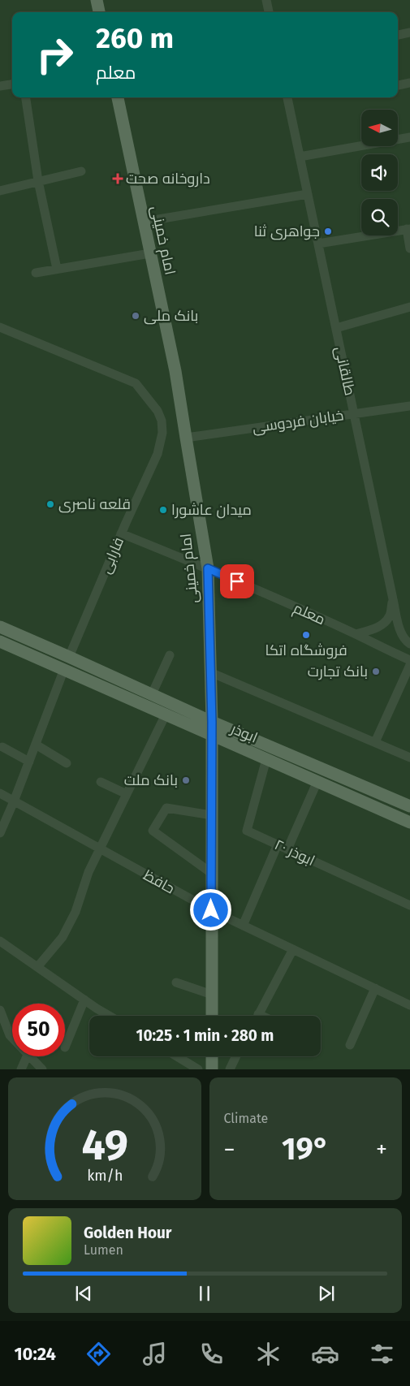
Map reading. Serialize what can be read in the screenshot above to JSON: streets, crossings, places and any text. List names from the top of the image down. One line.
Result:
{"streets":{"main road":["امام خمینی","ابوذر"],"street":["طالقانی","خیابان فردوسی","فارابی","معلم","ابوذر ۲۰","حافظ"]},"crossings":[["امام خمینی","خیابان فردوسی"],["امام خمینی","معلم"],["امام خمینی","ابوذر"],["امام خمینی","حافظ"],["طالقانی","خیابان فردوسی"],["فارابی","معلم"],["فارابی","ابوذر"],["ابوذر","ابوذر ۲۰"]],"places":{"health":["داروخانه صحت"],"other":["جواهری ثنا","بانک ملی","قلعه ناصری","میدان عاشورا","فروشگاه اتکا","بانک تجارت","بانک ملت"]},"north":"left","page":{"turn":["260 m","معلم"],"limit":"50","trip":"10:25 · 1 min · 280 m","tile":"Climate","heat":["−","19°","+"],"song":["Golden Hour","Lumen"],"tabs":"10:24","gauge":["49","km/h"]}}
